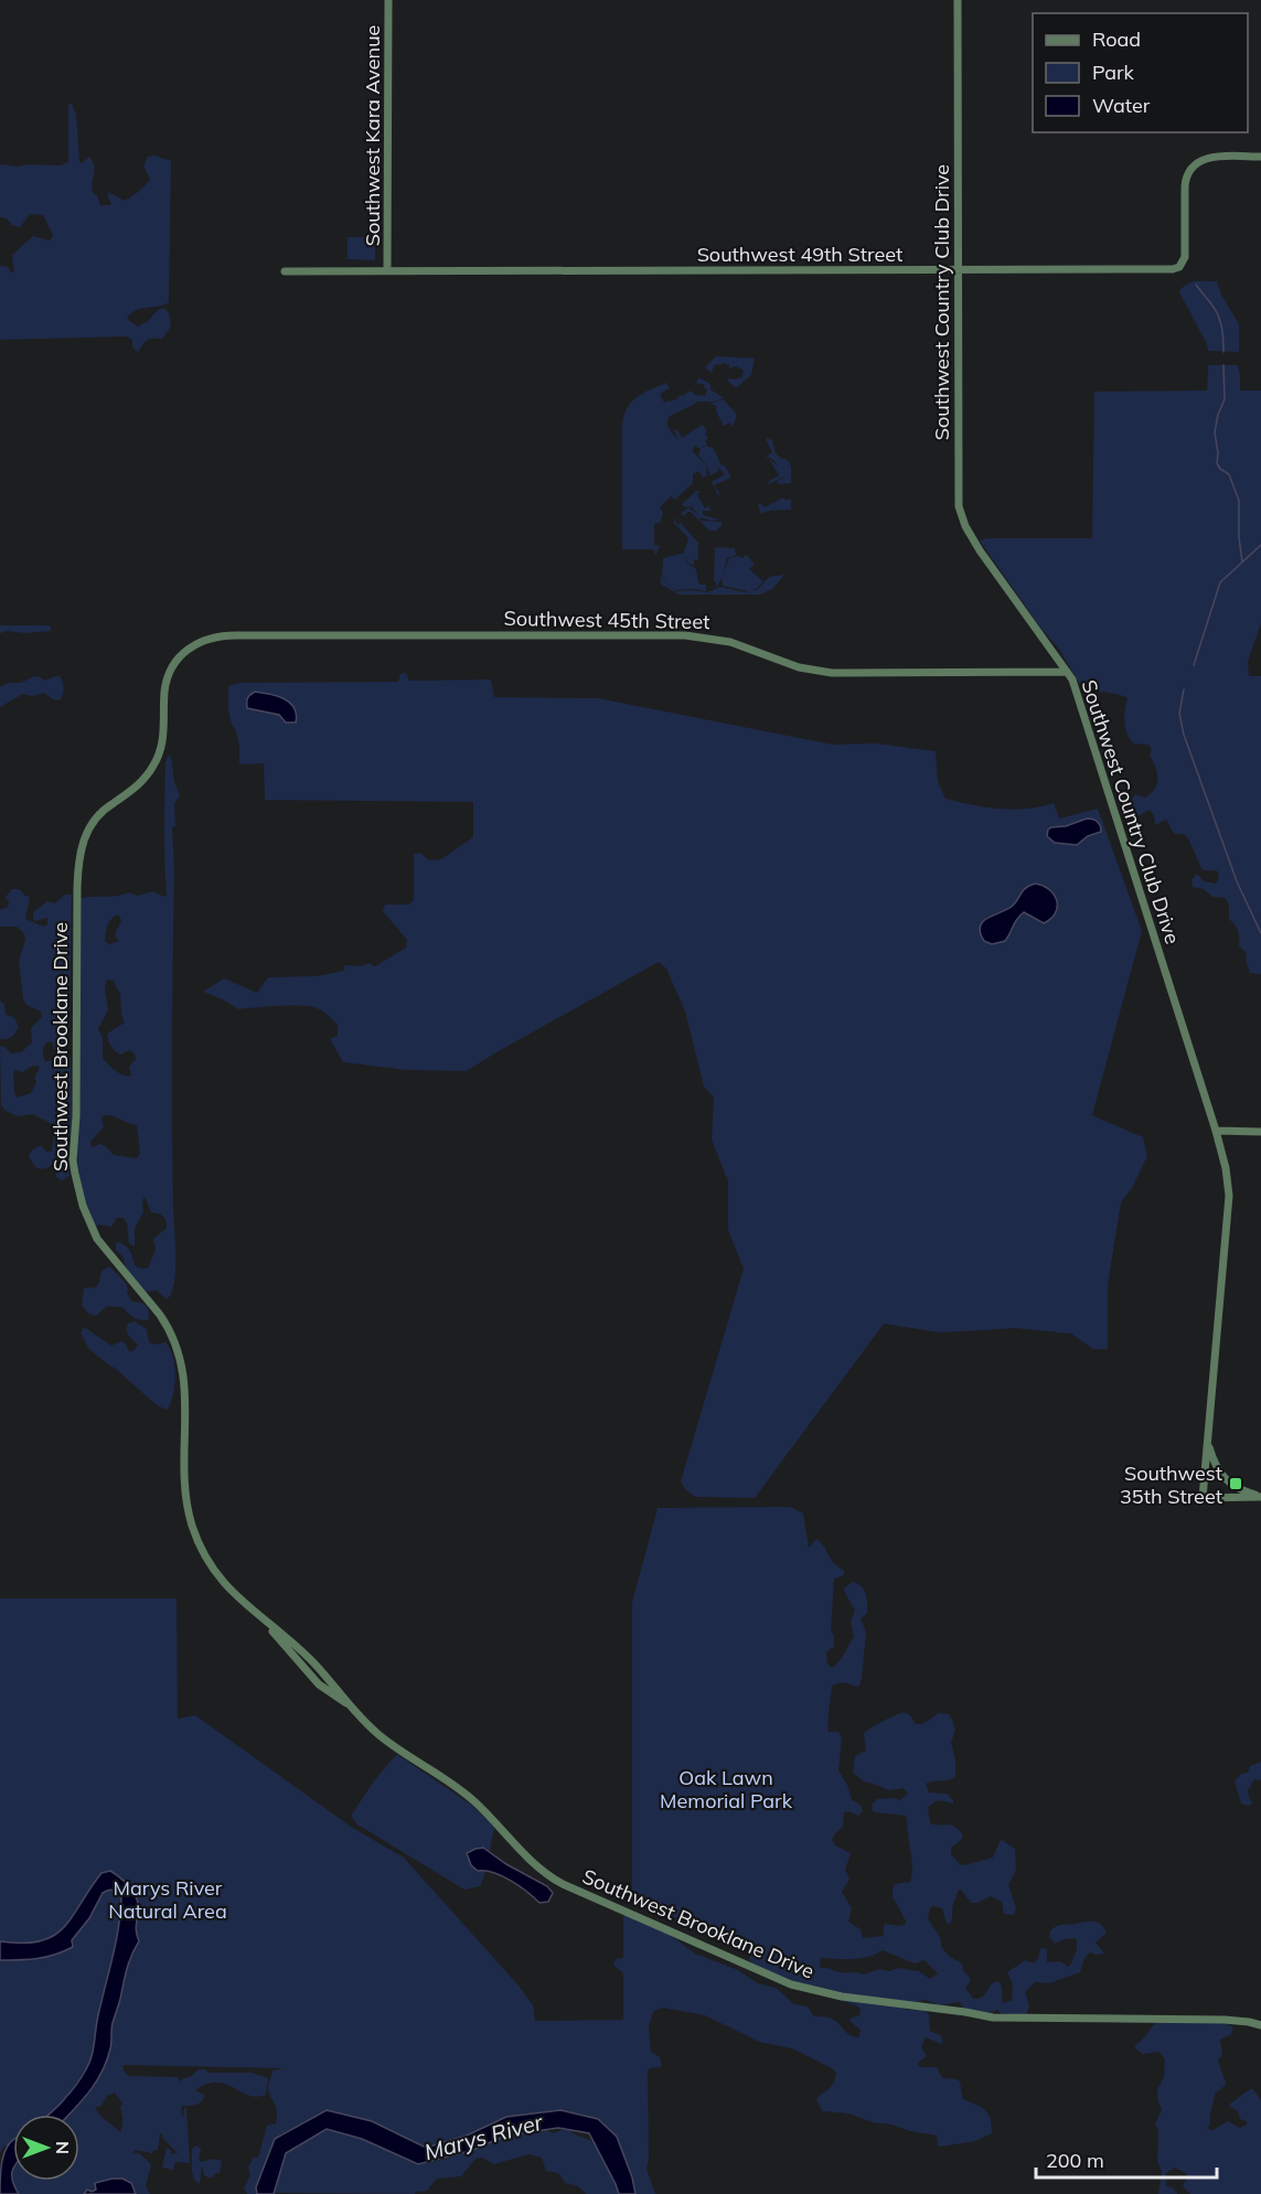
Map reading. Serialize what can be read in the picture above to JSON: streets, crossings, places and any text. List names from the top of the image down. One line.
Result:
{"streets":{"street":["Southwest Kara Avenue","Southwest 49th Street","Southwest Country Club Drive","Southwest 45th Street","Southwest Brooklane Drive"]},"crossings":[["Southwest Kara Avenue","Southwest 49th Street"],["Southwest 49th Street","Southwest Country Club Drive"],["Southwest Country Club Drive","Southwest 45th Street"],["Southwest 45th Street","Southwest Brooklane Drive"]],"water":["Marys River"],"parks":["Oak Lawn Memorial Park","Marys River Natural Area"],"places":{"transit":["Southwest 35th Street"]},"legend":["Road","Park","Water"],"scale_bar":"200 m","north":"right"}
